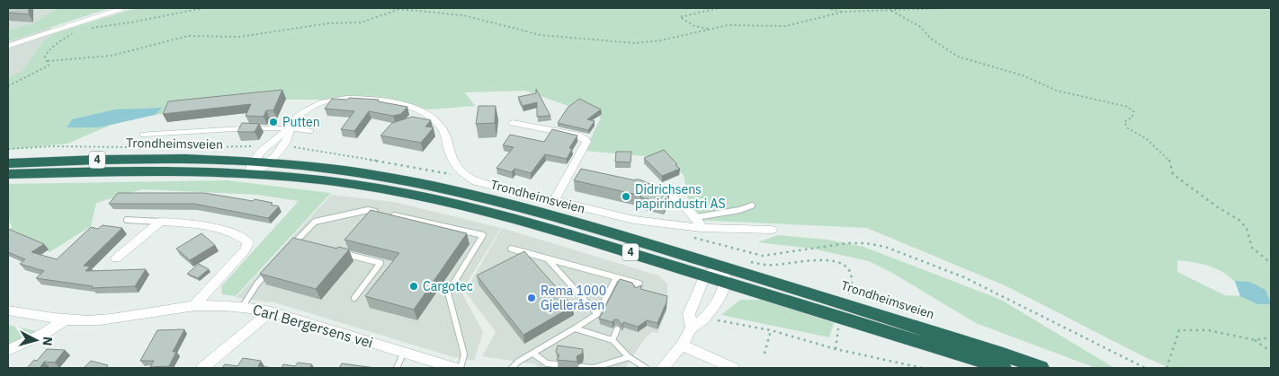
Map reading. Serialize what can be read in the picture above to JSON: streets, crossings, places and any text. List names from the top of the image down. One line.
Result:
{"streets":{"highway":["Trondheimsveien","4"],"street":["Carl Bergersens vei"]},"places":["Putten","Didrichsens papirindustri AS","Cargotec","Rema 1000 Gjelleråsen"],"north":"right"}
